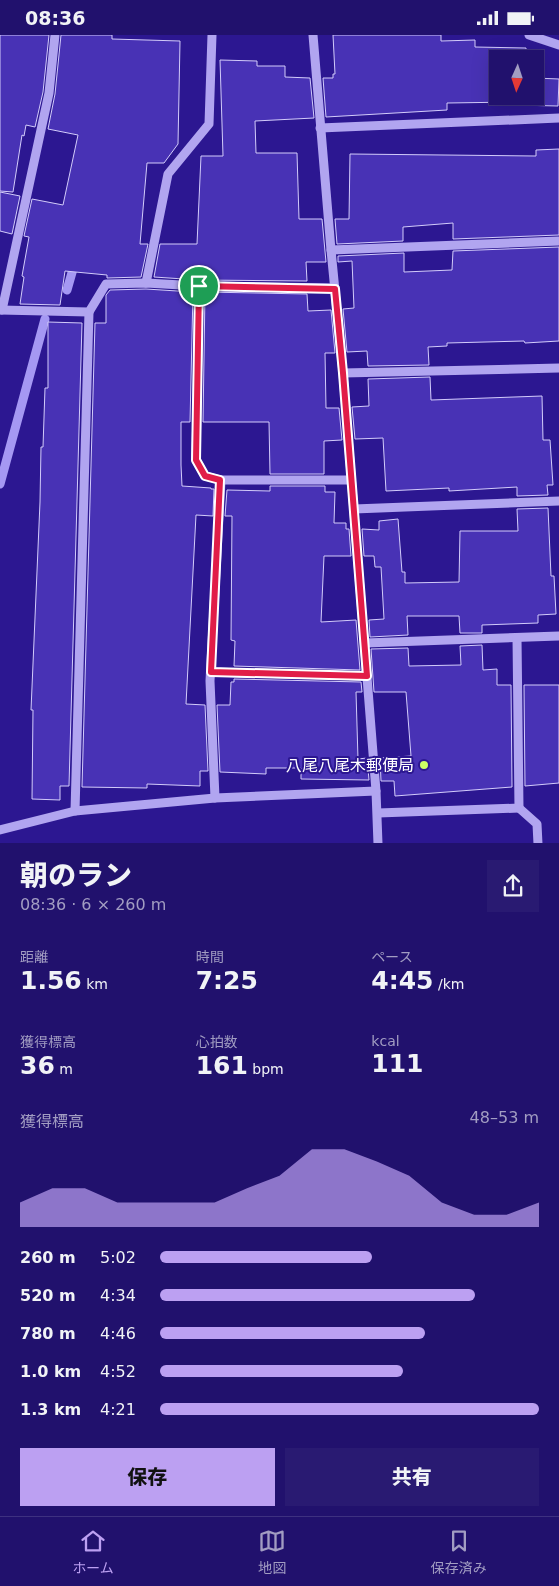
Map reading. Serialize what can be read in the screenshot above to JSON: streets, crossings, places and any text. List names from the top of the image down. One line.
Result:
{"places":["八尾八尾木郵便局"],"north":"bottom","page":{"status":"08:36","heading":["朝のラン","08:36 · 6 × 260 m"],"stats":[["距離","1.56 km"],["時間","7:25"],["ペース","4:45 /km"],["獲得標高","36 m"],["心拍数","161 bpm"],["kcal","111"]],"chart":["獲得標高","48–53 m"],"list":[{"name":"260 m","note":"5:02"},{"name":"520 m","note":"4:34"},{"name":"780 m","note":"4:46"},{"name":"1.0 km","note":"4:52"},{"name":"1.3 km","note":"4:21"}],"buttons":["保存","共有"],"tabs":["ホーム","地図","保存済み"]}}
